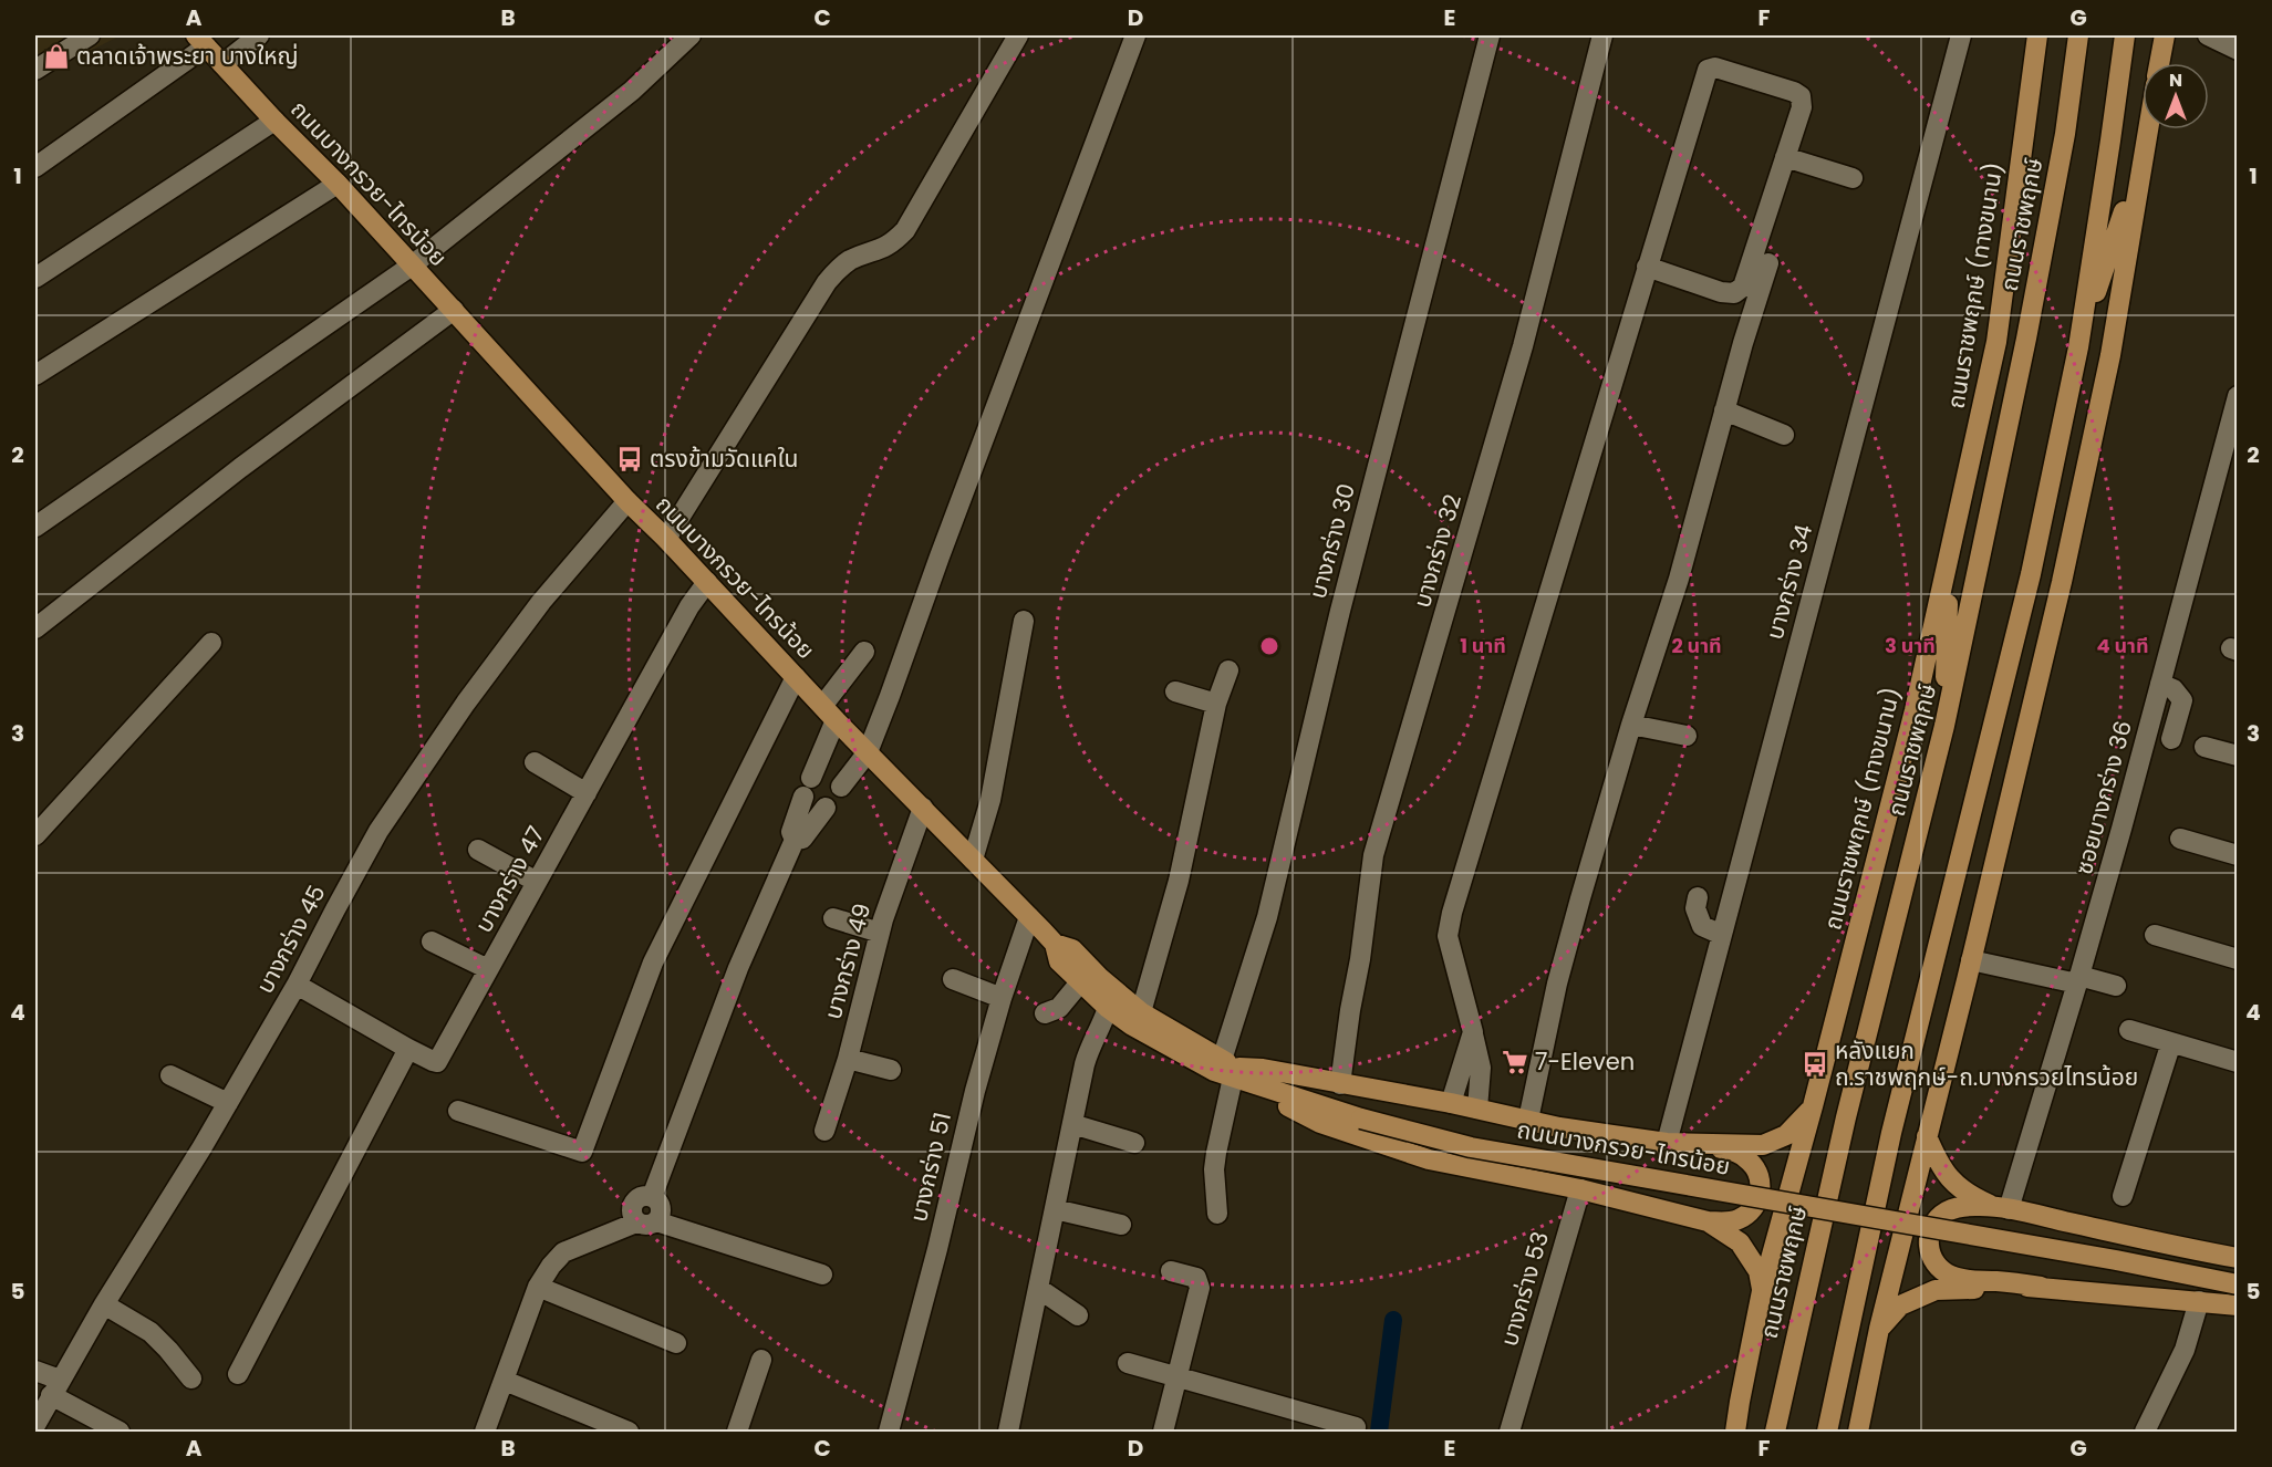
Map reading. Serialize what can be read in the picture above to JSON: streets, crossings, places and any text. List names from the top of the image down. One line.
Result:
{"streets":{"main road":["ถนนบางกรวย-ไทรน้อย","ถนนราชพฤกษ์","ถนนราชพฤกษ์ (ทางขนาน)"],"street":["บางกร่าง 30","บางกร่าง 32","บางกร่าง 34","ซอยบางกร่าง 36","บางกร่าง 47","บางกร่าง 45","บางกร่าง 49","บางกร่าง 51","บางกร่าง 53"]},"crossings":[["ถนนบางกรวย-ไทรน้อย","บางกร่าง 30"],["ถนนบางกรวย-ไทรน้อย","บางกร่าง 47"],["ถนนบางกรวย-ไทรน้อย","บางกร่าง 45"],["ถนนบางกรวย-ไทรน้อย","บางกร่าง 49"],["ถนนบางกรวย-ไทรน้อย","บางกร่าง 51"],["บางกร่าง 47","บางกร่าง 45"]],"places":{"shop":["ตลาดเจ้าพระยา บางใหญ่"],"bus stop":["ตรงข้ามวัดแคใน","หลังแยก ถ.ราชพฤกษ์-ถ.บางกรวยไทรน้อย"],"supermarket":["7-Eleven"]},"north":"top","grid":{"columns":["A","B","C","D","E","F","G"],"rows":["1","2","3","4","5"]},"rings":["1 นาที","2 นาที","3 นาที","4 นาที"]}
